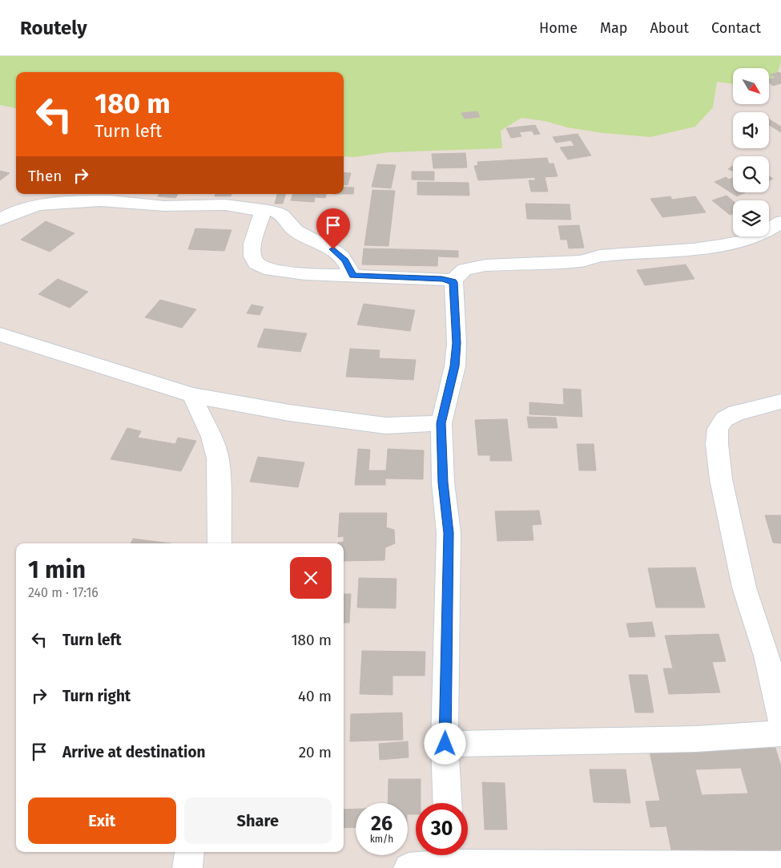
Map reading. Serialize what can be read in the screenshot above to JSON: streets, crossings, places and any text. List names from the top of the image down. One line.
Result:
{"north":"bottom right","page":{"header":"Routely","nav":["Home","Map","About","Contact"],"turn":["180 m","Turn left"],"then":"Then","heading":["1 min","240 m · 17:16"],"list":[{"name":"Turn left","value":"180 m"},{"name":"Turn right","value":"40 m"},{"name":"Arrive at destination","value":"20 m"}],"buttons":["Exit","Share"],"speed":"26 km/h","limit":"30"}}
